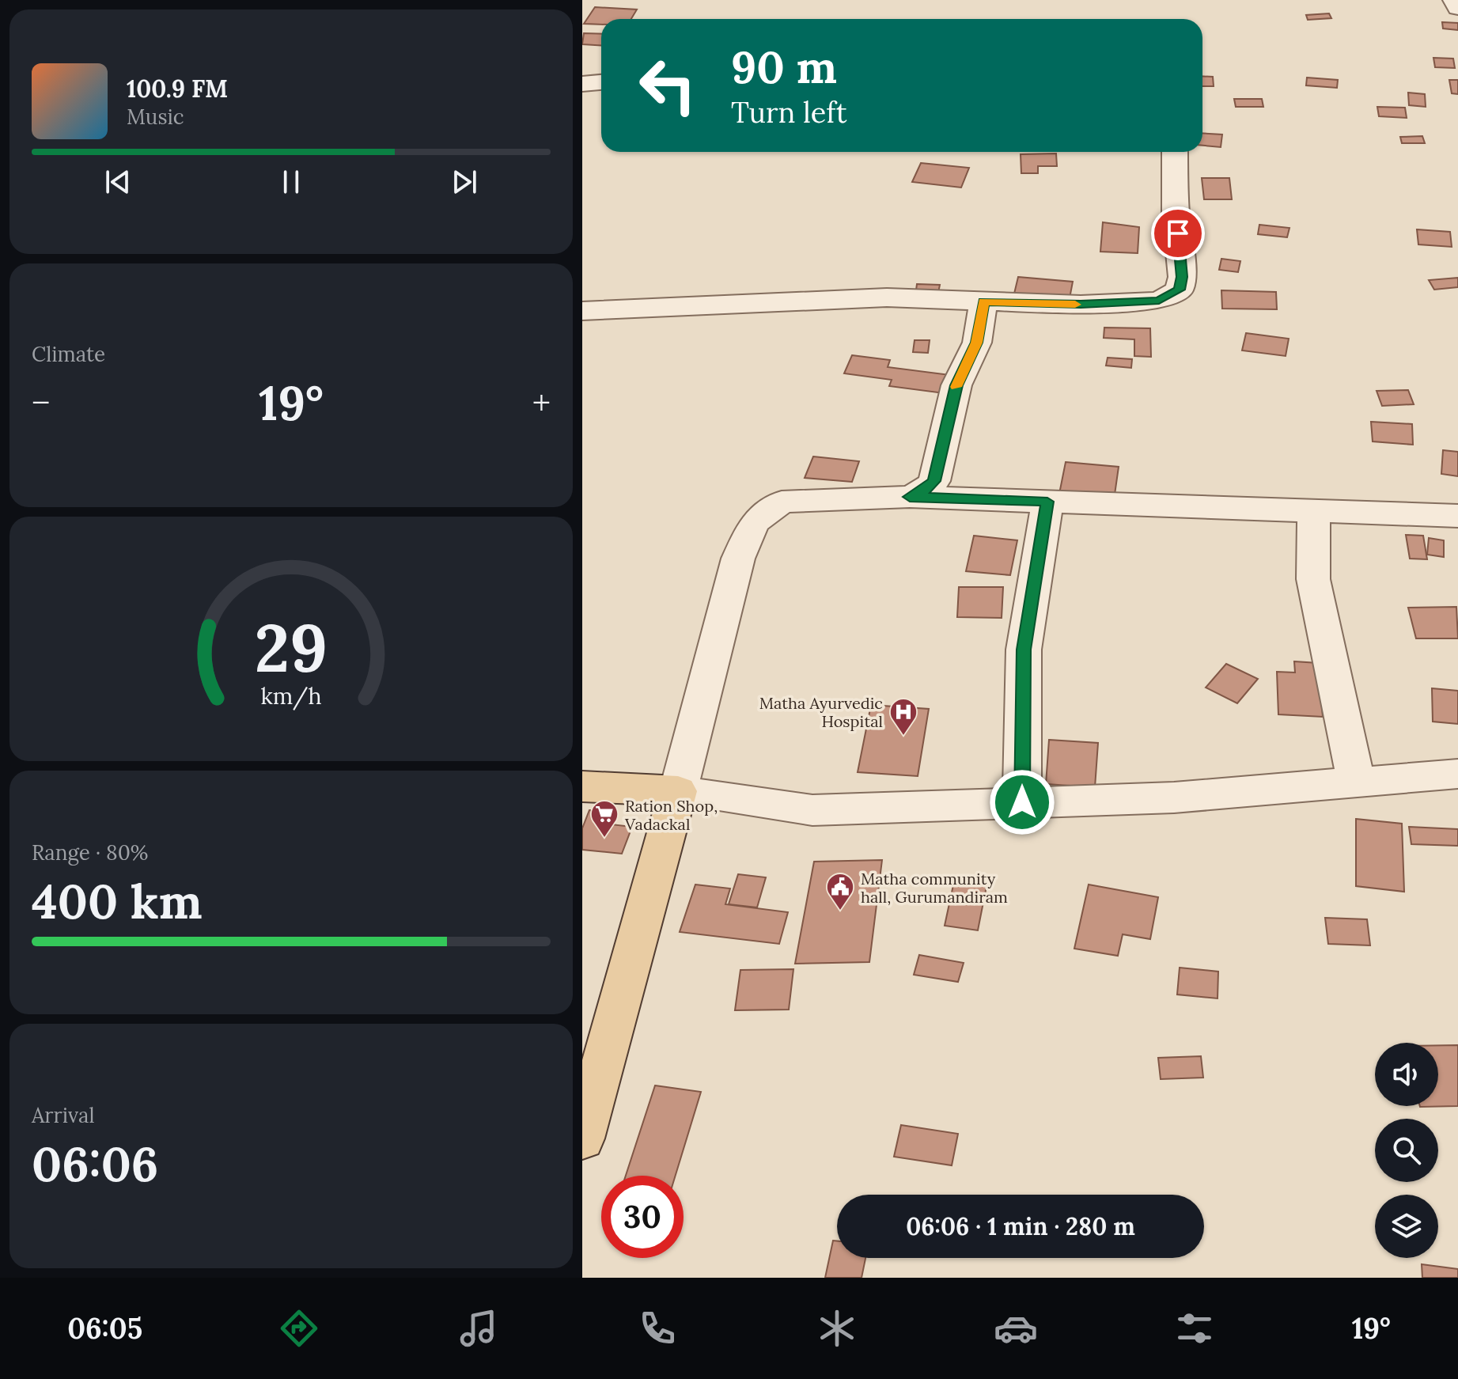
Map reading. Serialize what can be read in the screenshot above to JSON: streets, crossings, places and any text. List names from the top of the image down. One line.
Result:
{"places":{"hospital":["Matha Ayurvedic Hospital"],"supermarket":["Ration Shop, Vadackal"],"public building":["Matha community hall, Gurumandiram"]},"page":{"turn":["90 m","Turn left"],"song":["100.9 FM","Music"],"tile":["Climate",["Range · 80%","400 km"],["Arrival","06:06"]],"heat":["−","19°","+"],"limit":"30","trip":"06:06 · 1 min · 280 m","tabs":["06:05","19°"],"gauge":["29","km/h"]}}
